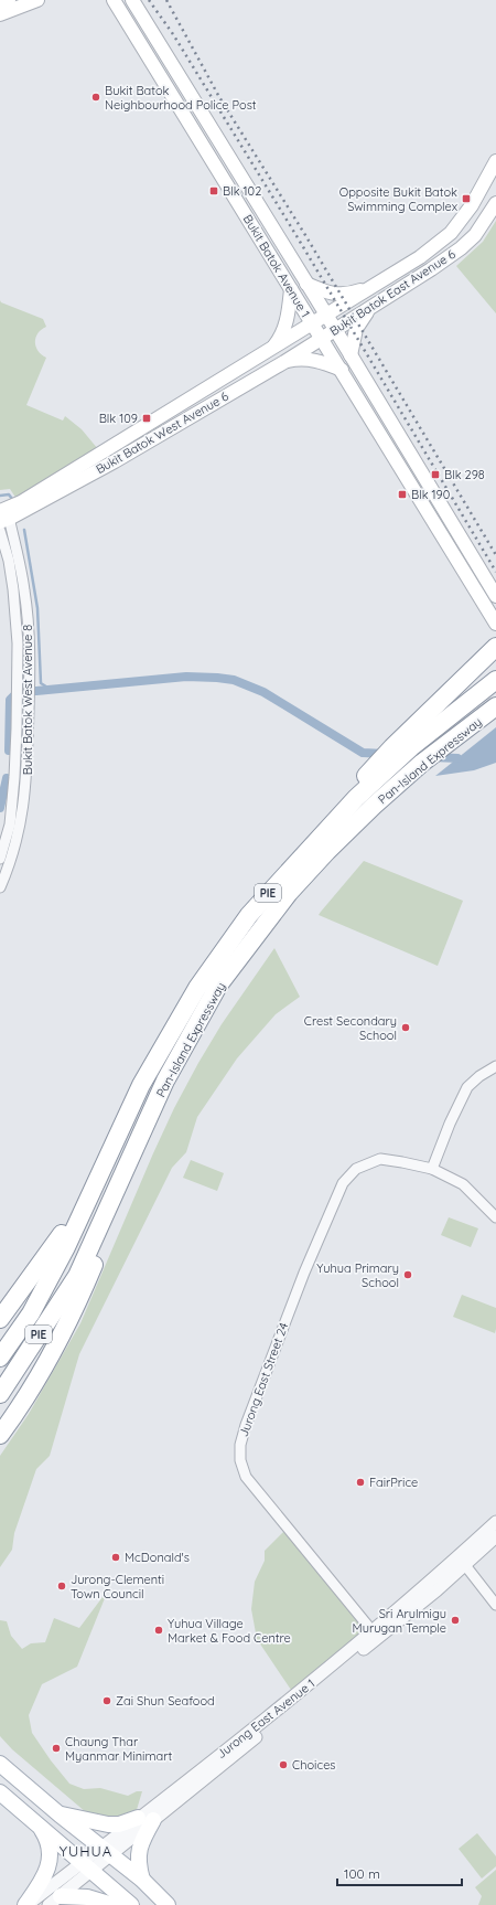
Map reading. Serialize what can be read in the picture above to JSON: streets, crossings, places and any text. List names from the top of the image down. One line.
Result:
{"streets":{"highway":["Pan-Island Expressway","PIE"],"main road":["Bukit Batok Avenue 1","Bukit Batok East Avenue 6","Bukit Batok West Avenue 6"],"street":["Bukit Batok West Avenue 8","Jurong East Street 24","Jurong East Avenue 1"]},"crossings":[["Bukit Batok Avenue 1","Bukit Batok East Avenue 6"],["Bukit Batok Avenue 1","Bukit Batok West Avenue 6"],["Bukit Batok East Avenue 6","Bukit Batok West Avenue 6"],["Bukit Batok West Avenue 6","Bukit Batok West Avenue 8"],["Jurong East Street 24","Jurong East Avenue 1"]],"districts":["YUHUA"],"places":{"other":["Bukit Batok Neighbourhood Police Post","Crest Secondary School","Yuhua Primary School","FairPrice","McDonald's","Jurong-Clementi Town Council","Sri Arulmigu Murugan Temple","Yuhua Village Market & Food Centre","Zai Shun Seafood","Chaung Thar Myanmar Minimart","Choices"],"transit":["Blk 102","Opposite Bukit Batok Swimming Complex","Blk 109","Blk 298","Blk 190"]},"scale_bar":"100 m"}
